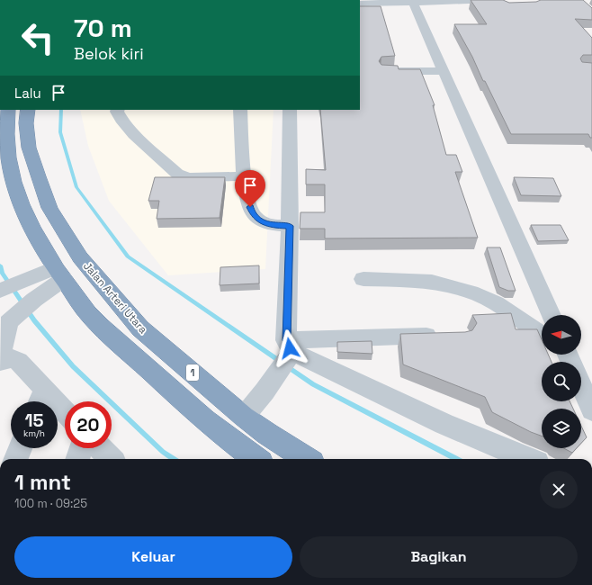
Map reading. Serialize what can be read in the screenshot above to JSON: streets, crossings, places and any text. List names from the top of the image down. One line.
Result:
{"streets":{"highway":["Jalan Arteri Utara","1"]},"north":"left","page":{"turn":["70 m","Belok kiri"],"then":"Lalu","speed":"15 km/h","limit":"20","heading":["1 mnt","100 m · 09:25"],"buttons":["Keluar","Bagikan"]}}
